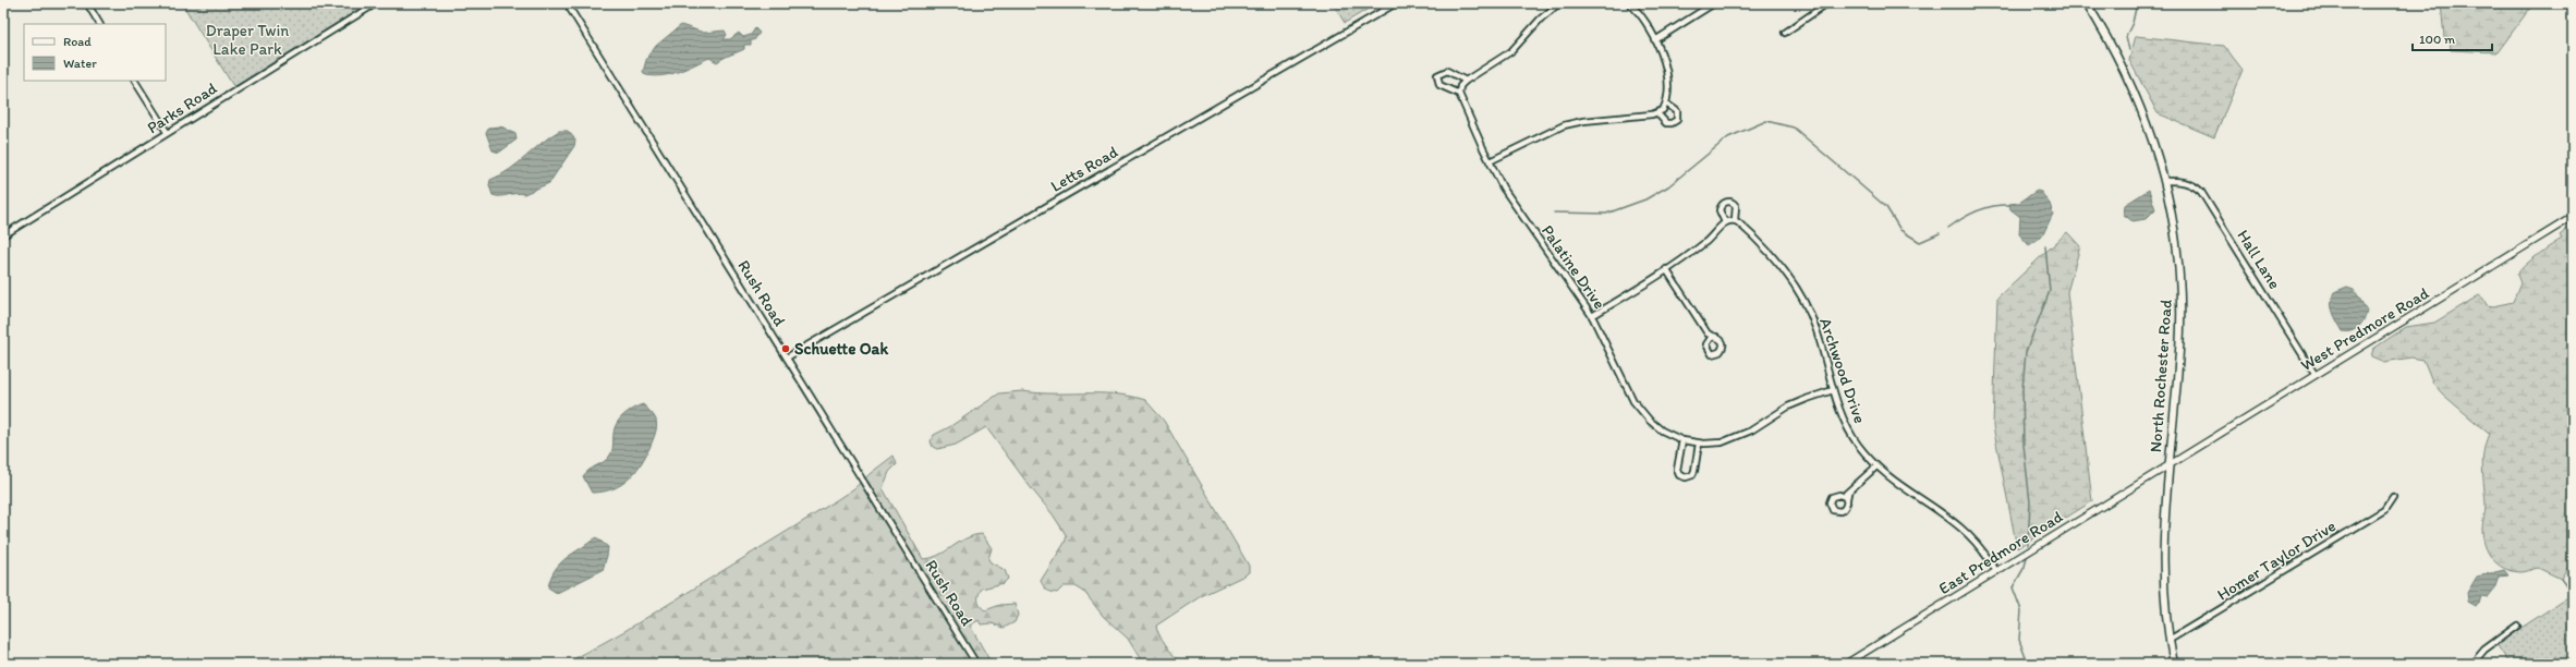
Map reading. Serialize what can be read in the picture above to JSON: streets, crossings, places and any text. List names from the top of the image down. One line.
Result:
{"streets":{"main road":["North Rochester Road"],"street":["Parks Road","Letts Road","Hall Lane","Palatine Drive","Rush Road","West Predmore Road","Archwood Drive","East Predmore Road","Homer Taylor Drive"]},"crossings":[["Letts Road","Rush Road"],["Hall Lane","West Predmore Road"],["Hall Lane","North Rochester Road"],["Palatine Drive","Archwood Drive"],["West Predmore Road","North Rochester Road"],["West Predmore Road","East Predmore Road"],["Archwood Drive","East Predmore Road"],["North Rochester Road","East Predmore Road"],["North Rochester Road","Homer Taylor Drive"]],"parks":["Draper Twin Lake Park"],"places":["Schuette Oak"],"legend":["Road","Water"],"scale_bar":"100 m"}
